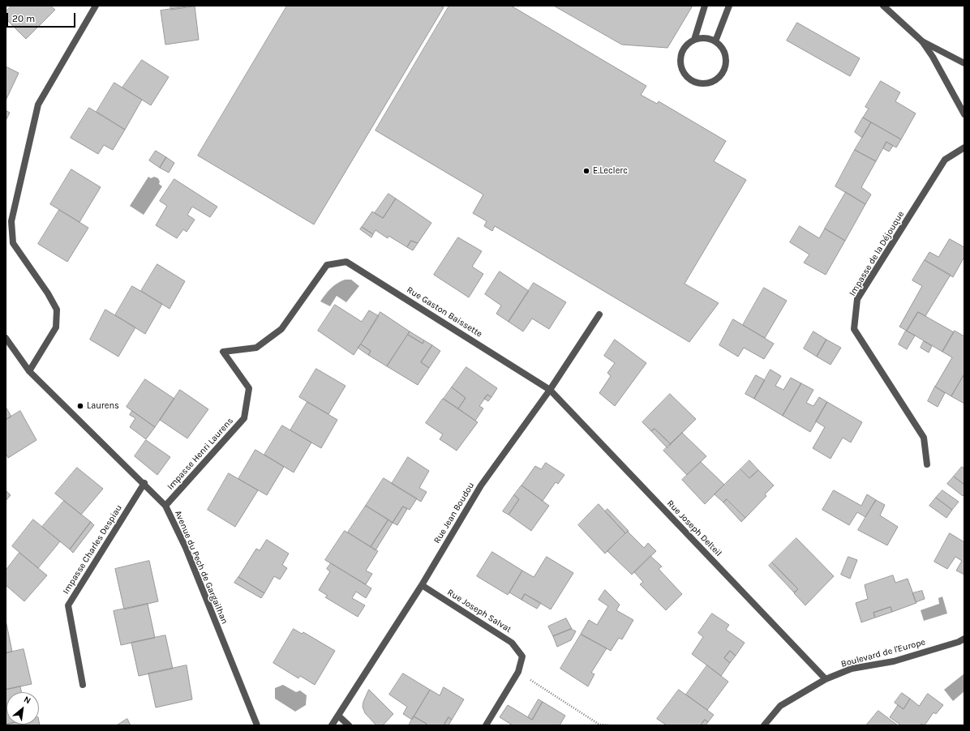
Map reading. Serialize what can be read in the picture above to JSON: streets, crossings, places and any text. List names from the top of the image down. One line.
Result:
{"streets":{"street":["Impasse de la Déjouque","Rue Gaston Baissette","Impasse Henri Laurens","Rue Jean Boudou","Rue Joseph Delteil","Impasse Charles Despiau","Avenue du Pech de Gargailhan","Rue Joseph Salvat","Boulevard de l'Europe"]},"crossings":[["Rue Gaston Baissette","Impasse Henri Laurens"],["Rue Gaston Baissette","Rue Jean Boudou"],["Rue Gaston Baissette","Rue Joseph Delteil"],["Impasse Henri Laurens","Avenue du Pech de Gargailhan"],["Rue Jean Boudou","Rue Joseph Delteil"],["Rue Jean Boudou","Rue Joseph Salvat"],["Rue Joseph Delteil","Boulevard de l'Europe"],["Impasse Charles Despiau","Avenue du Pech de Gargailhan"]],"places":["E.Leclerc","Laurens"],"scale_bar":"20 m","north":"top right"}
